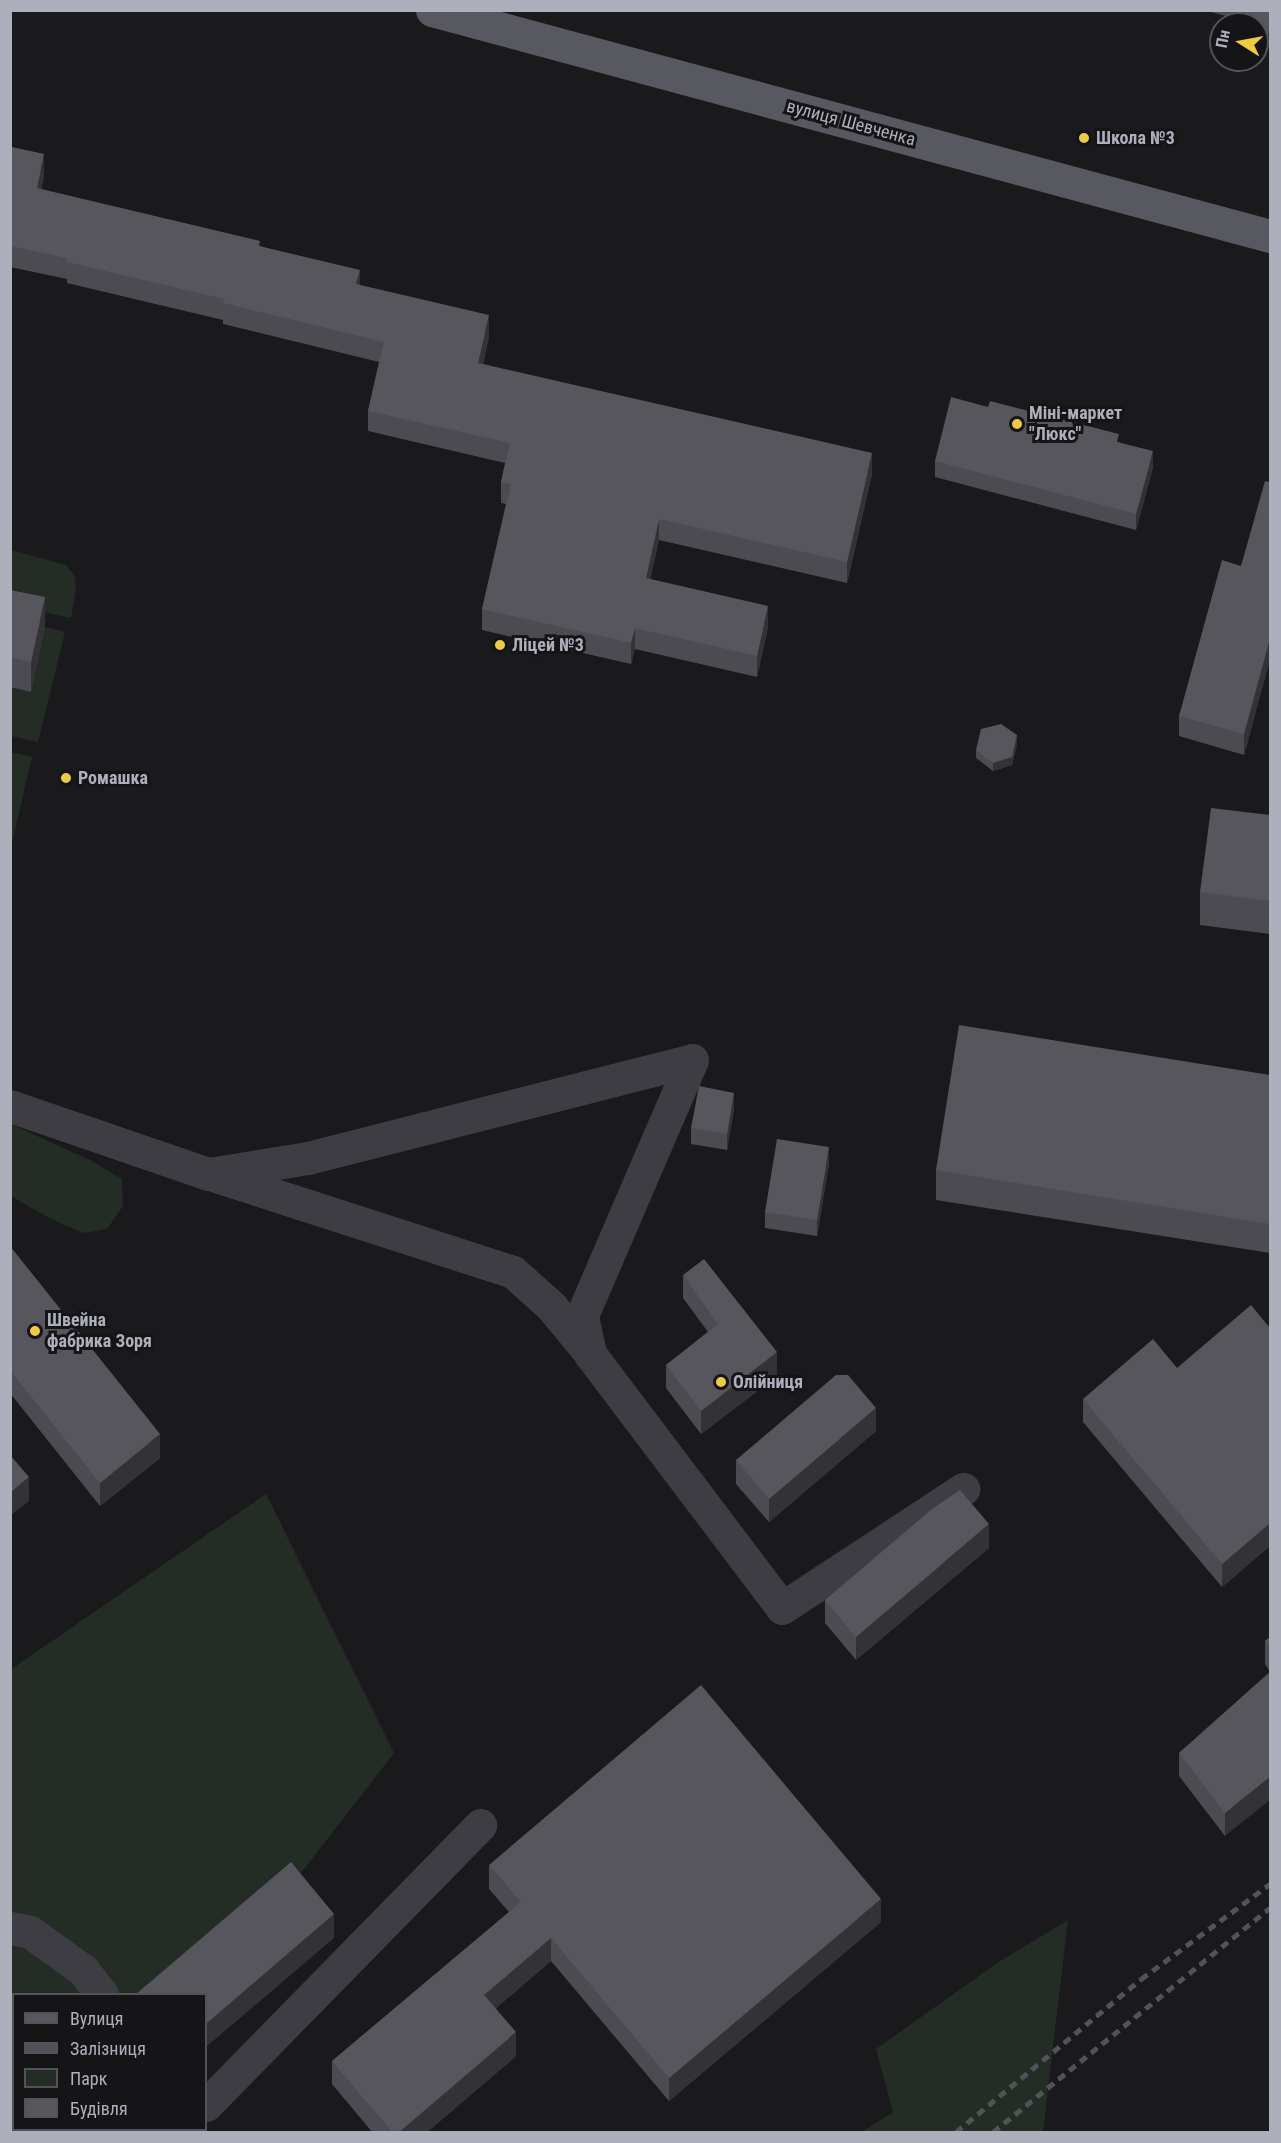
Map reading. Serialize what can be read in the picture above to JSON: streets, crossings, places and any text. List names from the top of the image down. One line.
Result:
{"streets":{"main road":["вулиця Шевченка"]},"places":["Школа №3","Міні-маркет \"Люкс\"","Ліцей №3","Ромашка","Швейна фабрика Зоря","Олійниця"],"legend":["Вулиця","Залізниця","Парк","Будівля"],"north":"left"}
